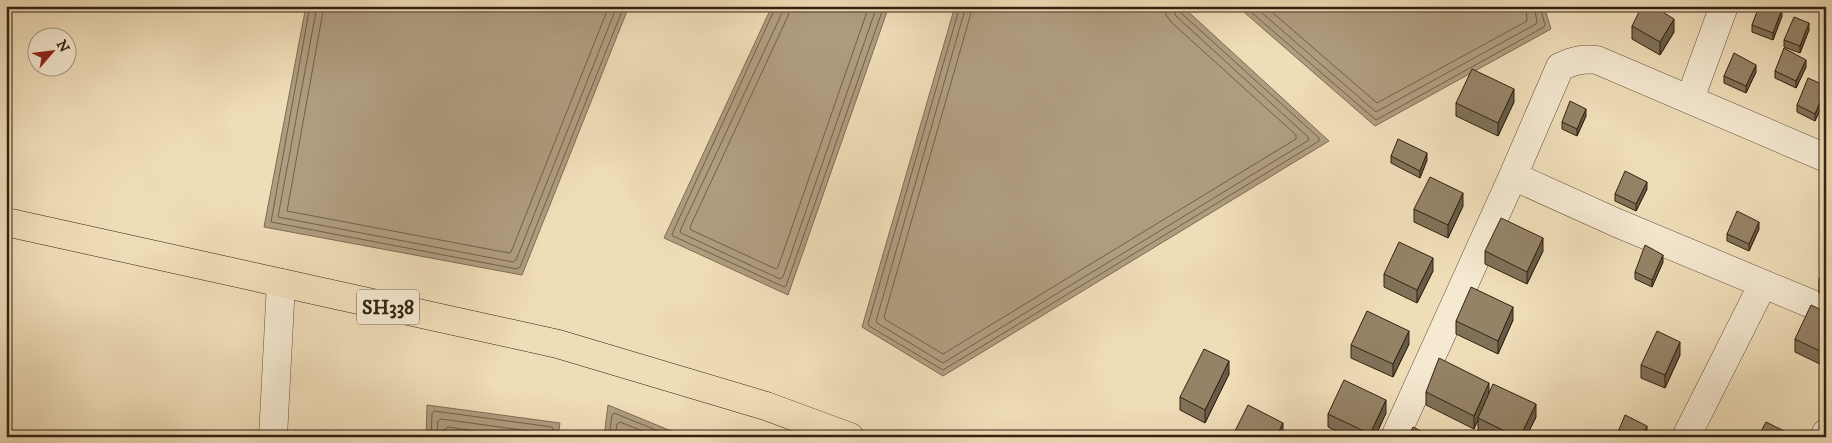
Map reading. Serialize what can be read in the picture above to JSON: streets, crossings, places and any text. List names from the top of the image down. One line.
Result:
{"streets":{"main road":["SH338"]},"north":"top right"}
